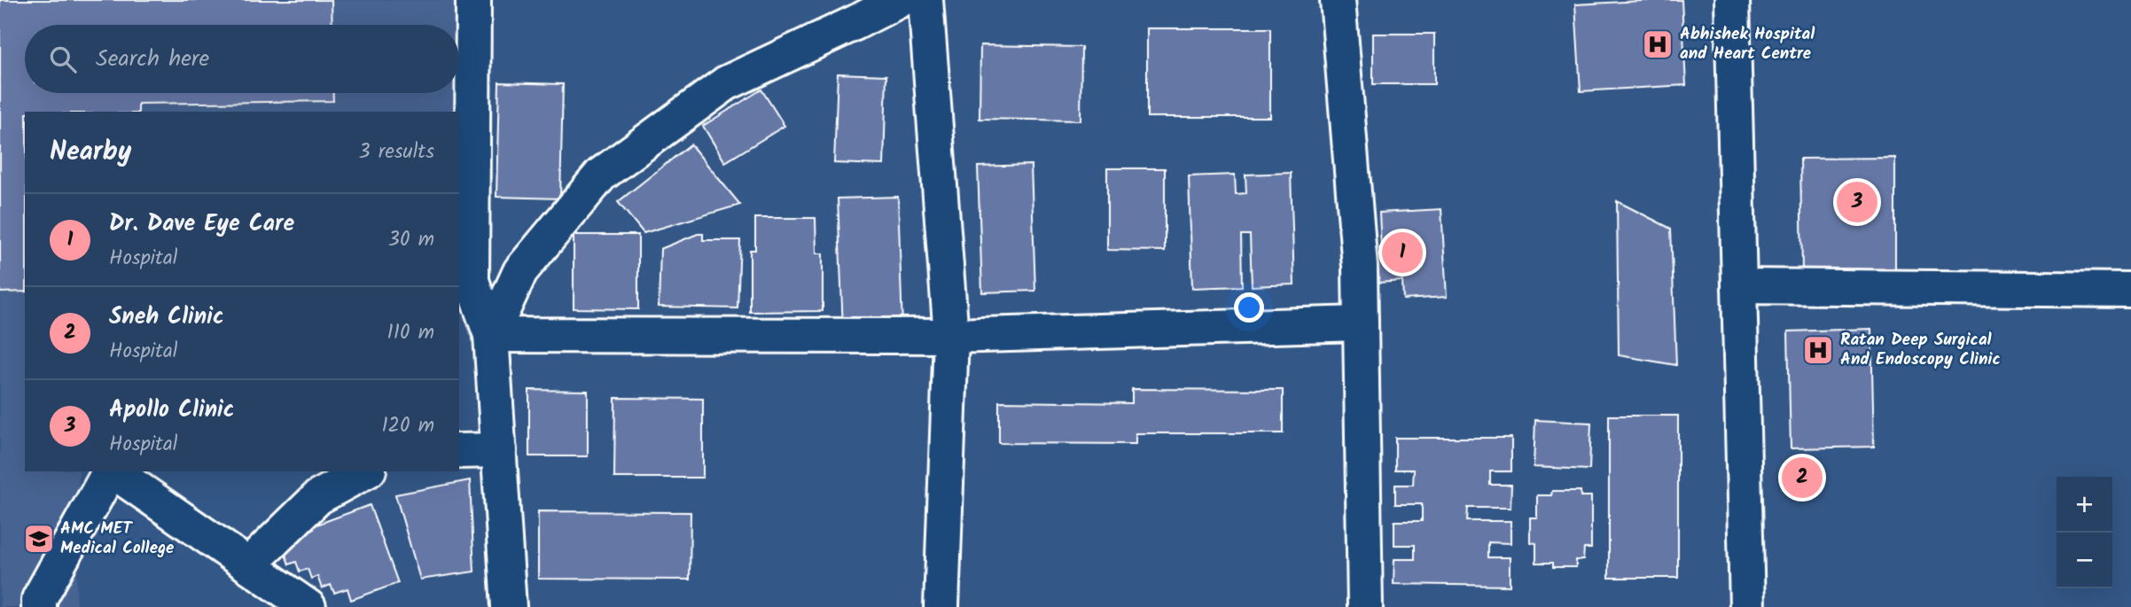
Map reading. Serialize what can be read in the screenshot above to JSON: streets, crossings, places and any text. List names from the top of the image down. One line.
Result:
{"places":{"hospital":["Abhishek Hospital and Heart Centre","Ratan Deep Surgical And Endoscopy Clinic"],"school or university":["AMC MET Medical College"]},"page":{"search":"Search here","heading":["Nearby","3 results"],"pins":["3","1","2"],"list":[{"mark":"1","name":"Dr. Dave Eye Care","note":"Hospital","value":"30 m"},{"mark":"2","name":"Sneh Clinic","note":"Hospital","value":"110 m"},{"mark":"3","name":"Apollo Clinic","note":"Hospital","value":"120 m"}],"map_buttons":["+","−"]}}
